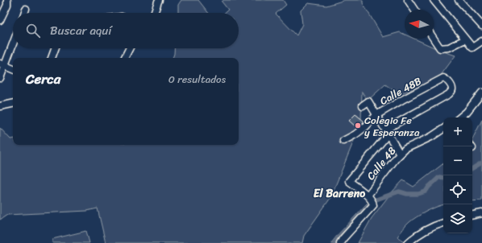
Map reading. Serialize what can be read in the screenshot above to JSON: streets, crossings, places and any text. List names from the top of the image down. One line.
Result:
{"streets":{"street":["Calle 48B","Calle 48"]},"crossings":[["Calle 48B","Calle 48"]],"districts":["El Barreno"],"places":["Colegio Fe y Esperanza"],"north":"left","page":{"search":"Buscar aquí","heading":["Cerca","0 resultados"],"map_buttons":["+","−"]}}
